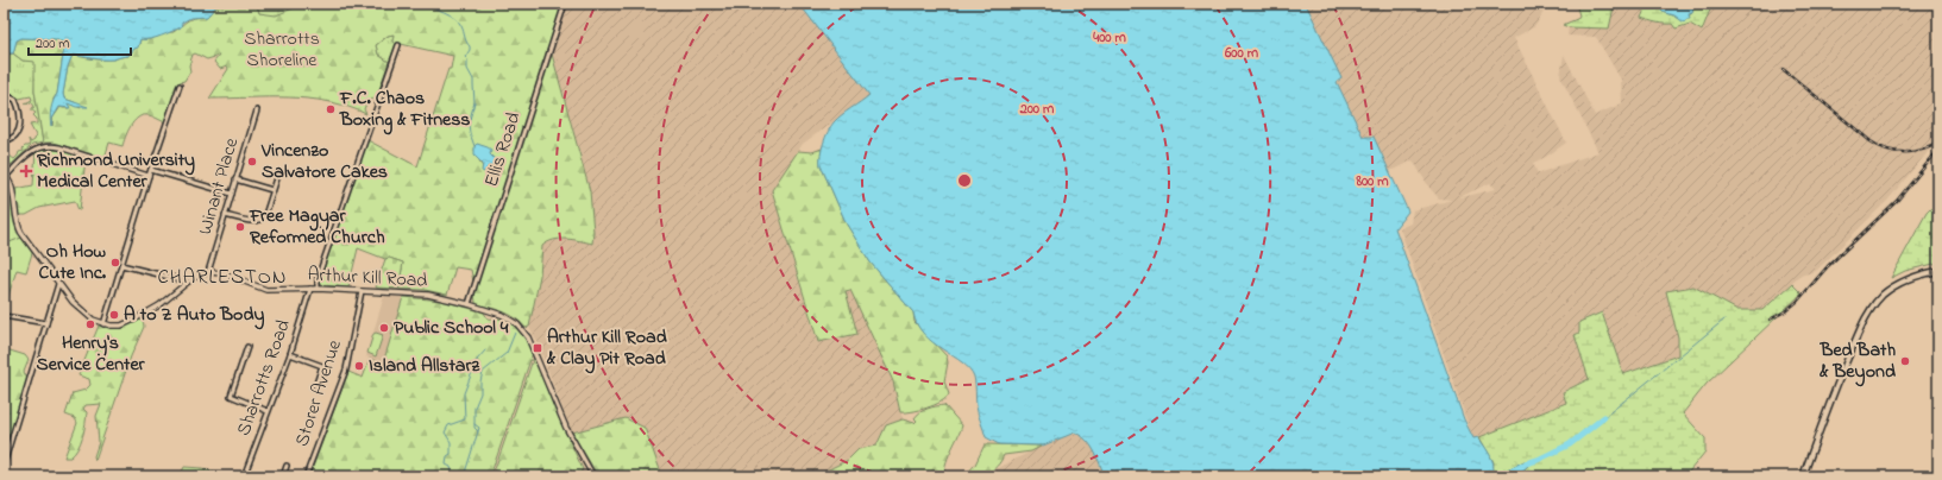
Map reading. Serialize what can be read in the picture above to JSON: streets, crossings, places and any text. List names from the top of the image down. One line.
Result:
{"streets":{"street":["Ellis Road","Winant Place","Arthur Kill Road","Sharrotts Road","Storer Avenue"]},"crossings":[["Ellis Road","Arthur Kill Road"],["Winant Place","Arthur Kill Road"],["Arthur Kill Road","Sharrotts Road"],["Arthur Kill Road","Storer Avenue"]],"districts":["CHARLESTON"],"parks":["Sharrotts Shoreline"],"places":{"other":["F.C. Chaos Boxing & Fitness","Vincenzo Salvatore Cakes","Free Magyar Reformed Church","Oh How Cute Inc.","A to Z Auto Body","Henry's Service Center","Public School 4","Bed Bath & Beyond","Island Allstarz"],"health":["Richmond University Medical Center"],"transit":["Arthur Kill Road & Clay Pit Road"]},"scale_bar":"200 m","rings":["400 m","600 m","200 m","800 m"]}
